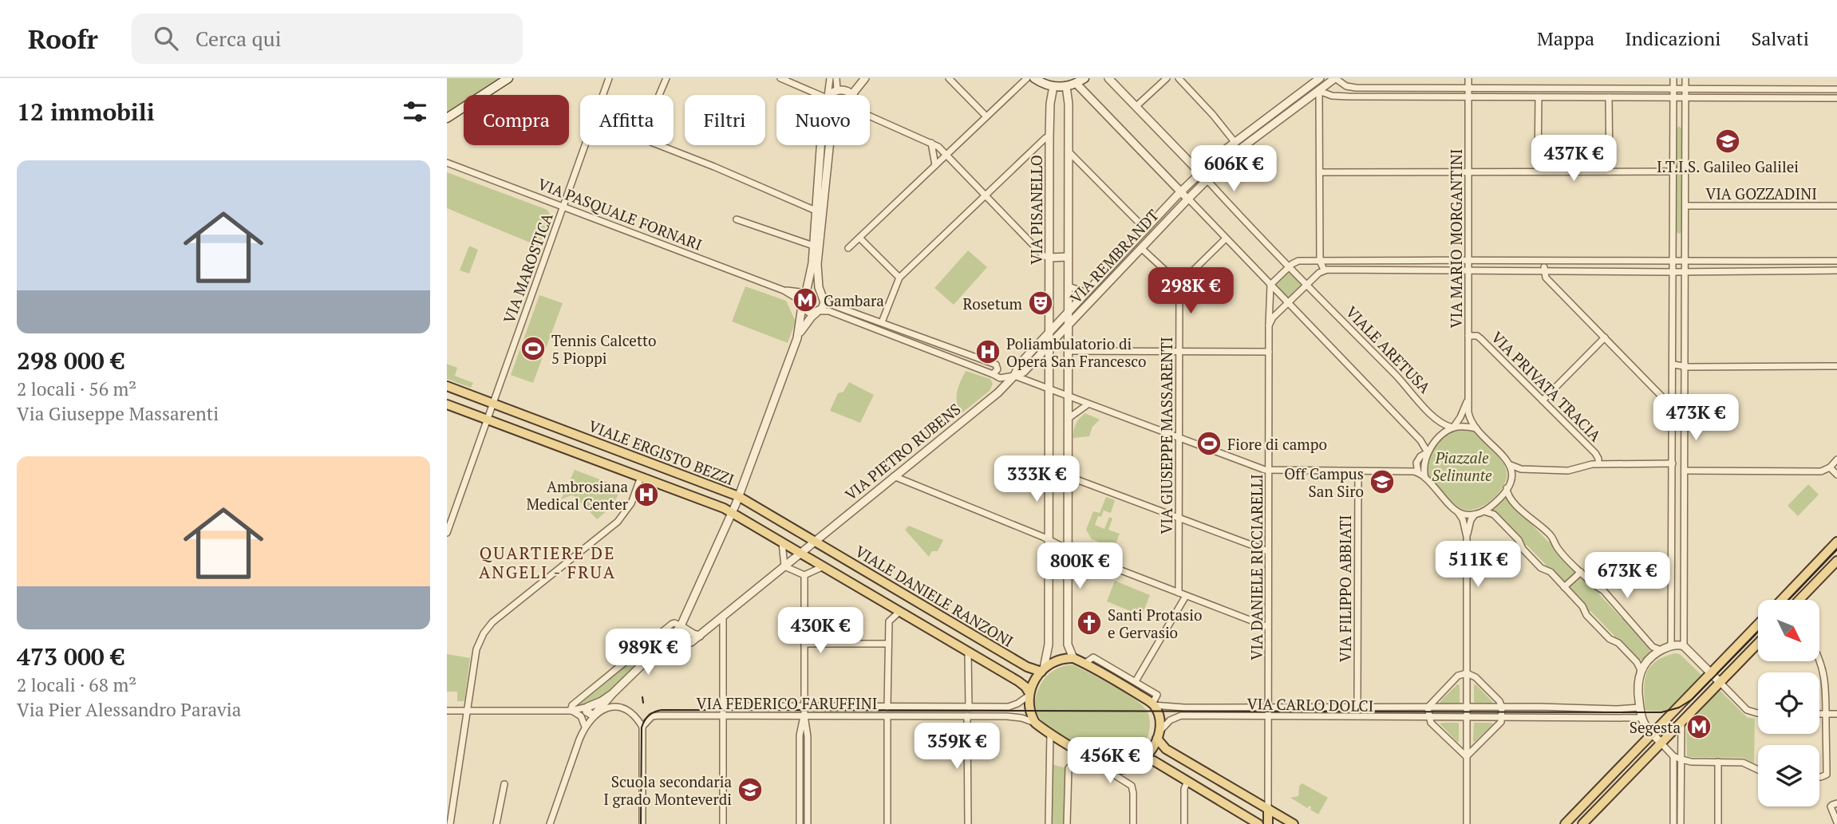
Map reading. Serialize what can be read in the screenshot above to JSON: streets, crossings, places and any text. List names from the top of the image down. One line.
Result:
{"streets":{"main road":["VIALE ERGISTO BEZZI","VIALE DANIELE RANZONI"],"street":["VIA GOZZADINI","VIA PISANELLO","VIA PASQUALE FORNARI","VIA MARIO MORGANTINI","VIA REMBRANDT","VIA MAROSTICA","VIALE ARETUSA","VIA PRIVATA TRACIA","VIA GIUSEPPE MASSARENTI","VIA PIETRO RUBENS","VIA DANIELE RICCIARELLI","VIA FILIPPO ABBIATI","VIA FEDERICO FARUFFINI","VIA CARLO DOLCI"]},"crossings":[["VIA PISANELLO","VIA REMBRANDT"],["VIA PISANELLO","VIALE DANIELE RANZONI"],["VIA PISANELLO","VIA FEDERICO FARUFFINI"],["VIA PISANELLO","VIA CARLO DOLCI"],["VIA PASQUALE FORNARI","VIA MAROSTICA"],["VIA MARIO MORGANTINI","VIALE ARETUSA"],["VIA MARIO MORGANTINI","VIA PRIVATA TRACIA"],["VIA REMBRANDT","VIALE ARETUSA"],["VIA REMBRANDT","VIA PIETRO RUBENS"],["VIA MAROSTICA","VIALE ERGISTO BEZZI"],["VIA PIETRO RUBENS","VIALE ERGISTO BEZZI"],["VIA PIETRO RUBENS","VIALE DANIELE RANZONI"],["VIALE ERGISTO BEZZI","VIALE DANIELE RANZONI"],["VIA DANIELE RICCIARELLI","VIA CARLO DOLCI"],["VIA FILIPPO ABBIATI","VIA CARLO DOLCI"],["VIALE DANIELE RANZONI","VIA FEDERICO FARUFFINI"],["VIALE DANIELE RANZONI","VIA CARLO DOLCI"],["VIA FEDERICO FARUFFINI","VIA CARLO DOLCI"]],"districts":["QUARTIERE DE ANGELI - FRUA"],"parks":["Piazzale Selinunte"],"places":{"school or university":["I.T.I.S. Galileo Galilei","Off Campus San Siro","Scuola secondaria I grado Monteverdi"],"metro station":["Gambara","Segesta"],"theatre":["Rosetum"],"sports":["Tennis Calcetto 5 Pioppi","Fiore di campo"],"hospital":["Poliambulatorio di Opera San Francesco","Ambrosiana Medical Center"],"church":["Santi Protasio e Gervasio"]},"north":"bottom right","page":{"header":"Roofr","search":"Cerca qui","nav":["Mappa","Indicazioni","Salvati"],"heading":"12 immobili","chip":["Compra","Affitta","Filtri","Nuovo"],"price":["437K €","606K €","298K €","473K €","333K €","511K €","800K €","673K €","430K €","989K €","359K €","456K €"],"list":[{"name":"298 000 €","note":"2 locali · 56 m² · Via Giuseppe Massarenti"},{"name":"473 000 €","note":"2 locali · 68 m² · Via Pier Alessandro Paravia"}]}}
